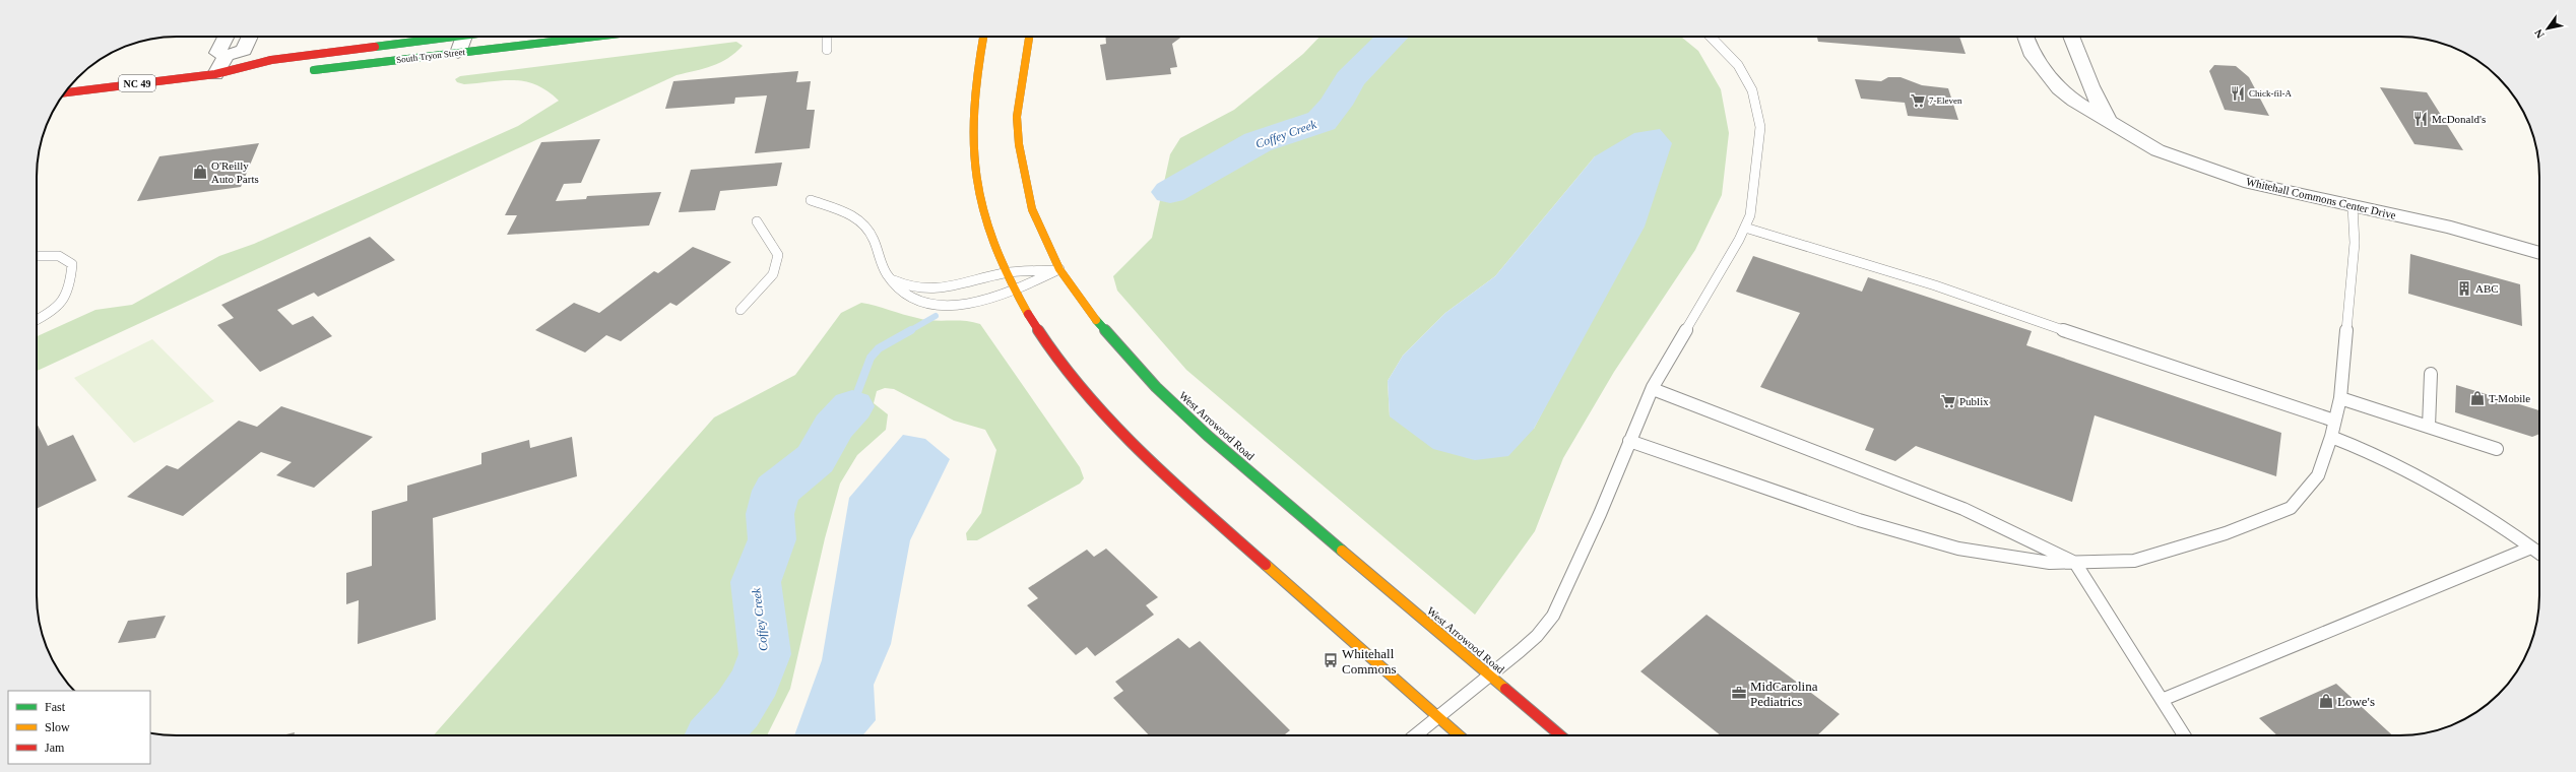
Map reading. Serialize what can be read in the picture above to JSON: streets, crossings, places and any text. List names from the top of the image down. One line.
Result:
{"streets":{"main road":["South Tryon Street","NC 49","West Arrowood Road"],"street":["Whitehall Commons Center Drive"]},"water":["Coffey Creek"],"places":{"restaurant":["Chick-fil-A","McDonald's"],"supermarket":["7-Eleven","Publix"],"shop":["O'Reilly Auto Parts","T-Mobile","Lowe's"],"building":["ABC"],"bus stop":["Whitehall Commons"],"office":["MidCarolina Pediatrics"]},"legend":["Fast","Slow","Jam"],"north":"bottom left"}
